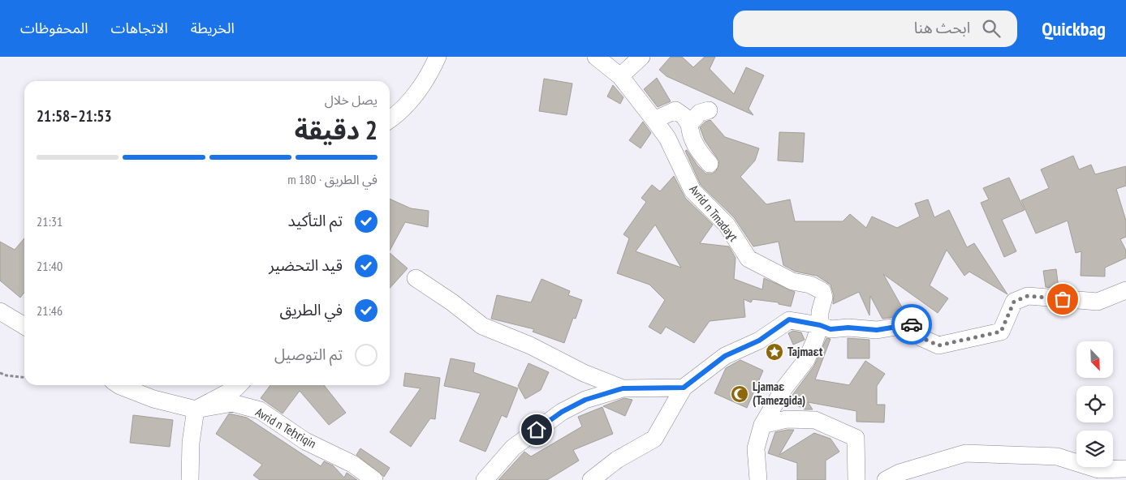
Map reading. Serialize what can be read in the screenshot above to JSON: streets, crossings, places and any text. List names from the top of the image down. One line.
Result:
{"streets":{"street":["Avrid n Tmadaɣt","Avrid n Teḥṛiqin"]},"places":{"place":["Tajmaɛt"],"mosque":["Ljamaɛ (Tamezgida)"]},"north":"bottom right","page":{"header":"Quickbag","search":"ابحث هنا","nav":["الخريطة","الاتجاهات","المحفوظات"],"heading":["2 دقيقة","يصل خلال","21:53–21:58"],"bar":"في الطريق · 180 m","list":[["تم التأكيد","21:31"],["قيد التحضير","21:40"],["في الطريق","21:46"],"تم التوصيل"]}}
